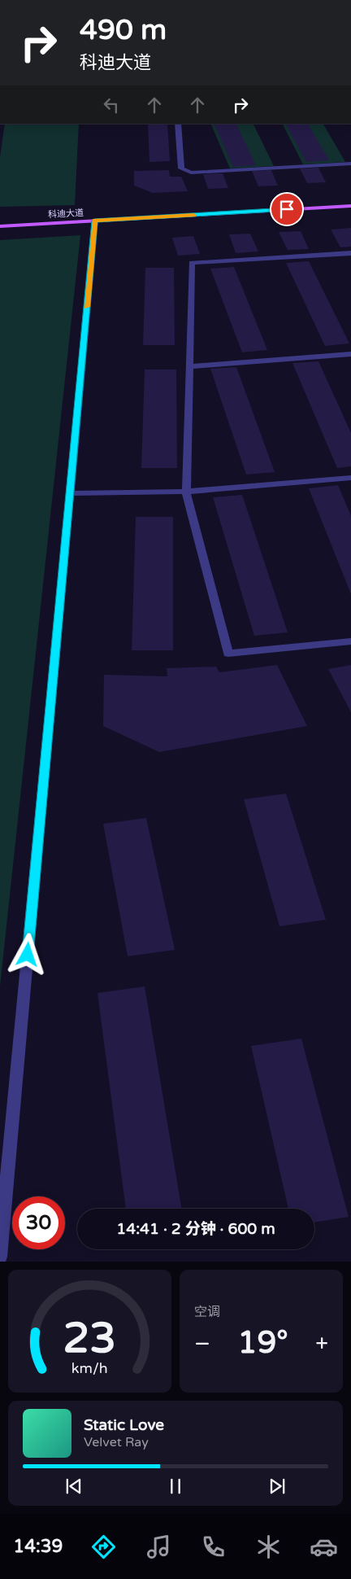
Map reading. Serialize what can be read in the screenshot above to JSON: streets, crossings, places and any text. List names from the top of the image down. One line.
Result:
{"streets":{"main road":["科迪大道"]},"page":{"turn":["490 m","科迪大道"],"limit":"30","trip":"14:41 · 2 分钟 · 600 m","tile":"空调","heat":["−","19°","+"],"song":["Static Love","Velvet Ray"],"tabs":"14:39","gauge":["23","km/h"]}}
